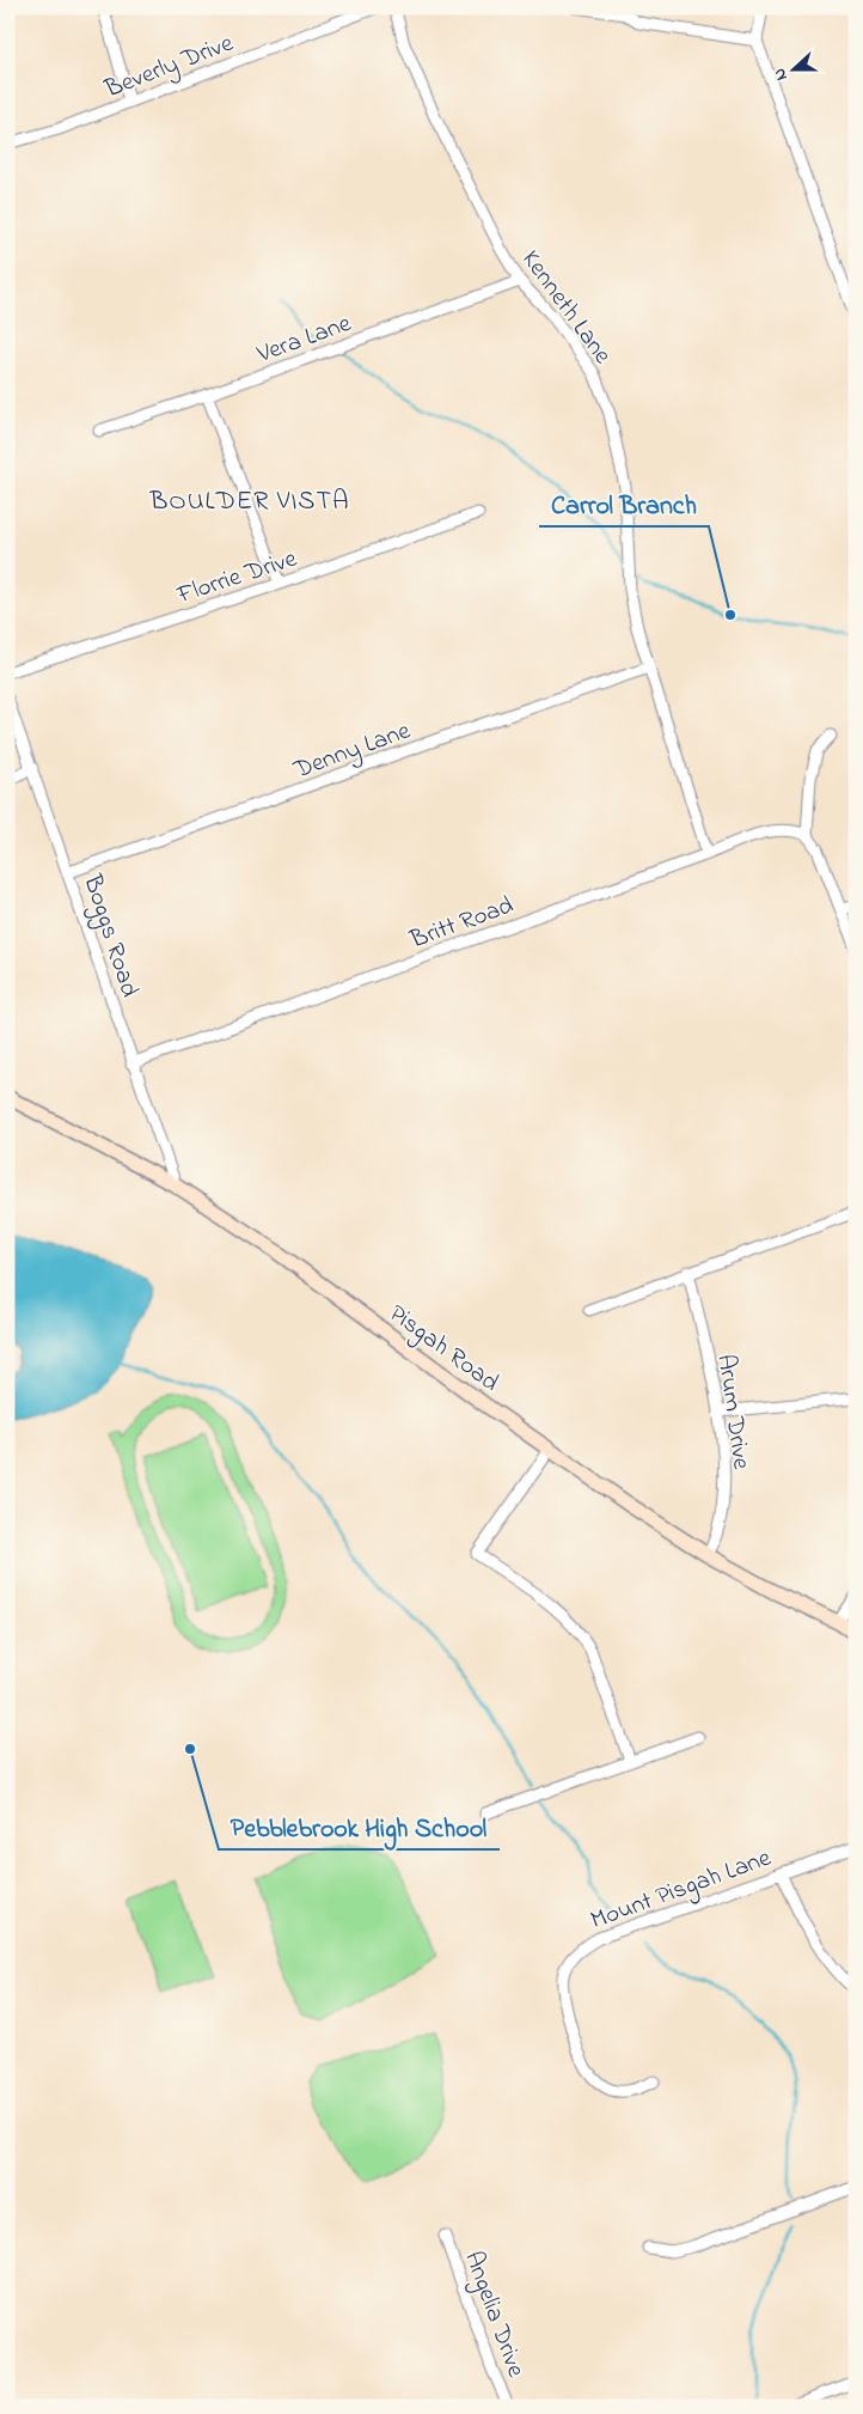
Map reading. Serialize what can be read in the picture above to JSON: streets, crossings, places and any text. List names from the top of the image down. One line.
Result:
{"streets":{"street":["Beverly Drive","Kenneth Lane","Vera Lane","Florrie Drive","Denny Lane","Britt Road","Boggs Road","Pisgah Road","Arum Drive","Mount Pisgah Lane","Angelia Drive"]},"crossings":[["Kenneth Lane","Vera Lane"],["Kenneth Lane","Denny Lane"],["Kenneth Lane","Britt Road"],["Denny Lane","Boggs Road"],["Britt Road","Boggs Road"],["Boggs Road","Pisgah Road"],["Pisgah Road","Arum Drive"]],"districts":["BOULDER VISTA"],"places":["Carrol Branch","Pebblebrook High School"],"north":"left"}
